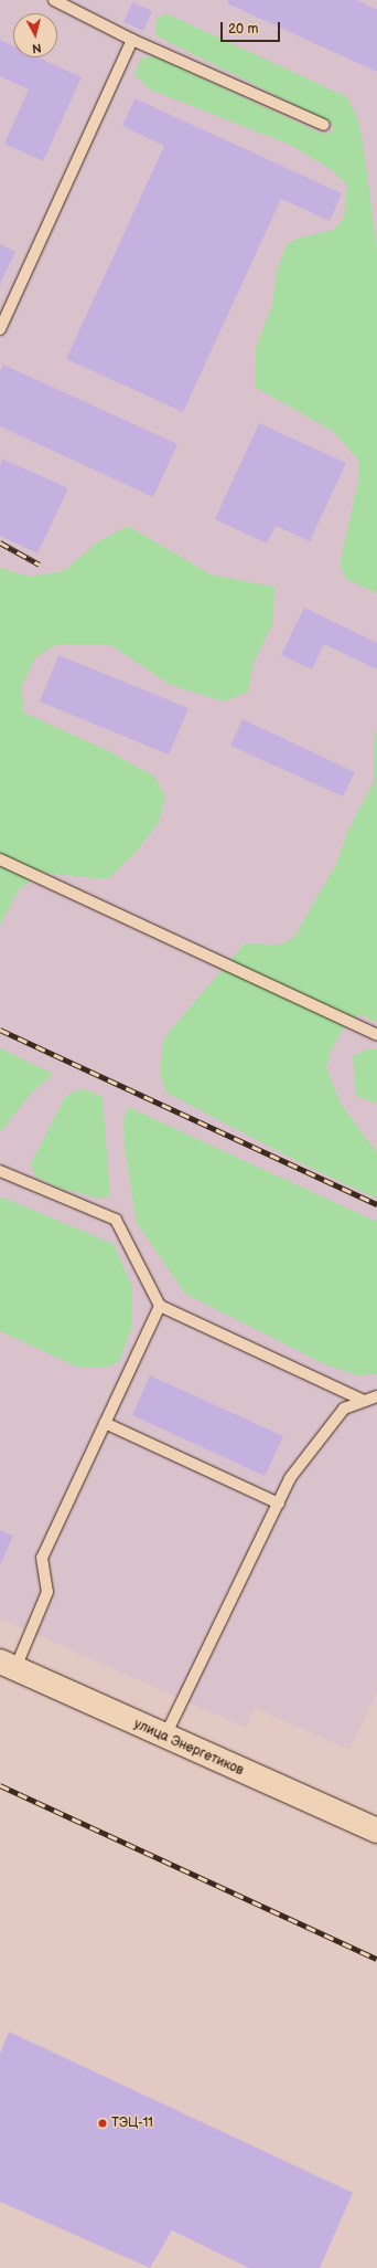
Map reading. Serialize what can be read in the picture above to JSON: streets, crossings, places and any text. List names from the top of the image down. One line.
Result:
{"streets":{"street":["улица Энергетиков"]},"places":["ТЭЦ-11"],"scale_bar":"20 m","north":"bottom"}
